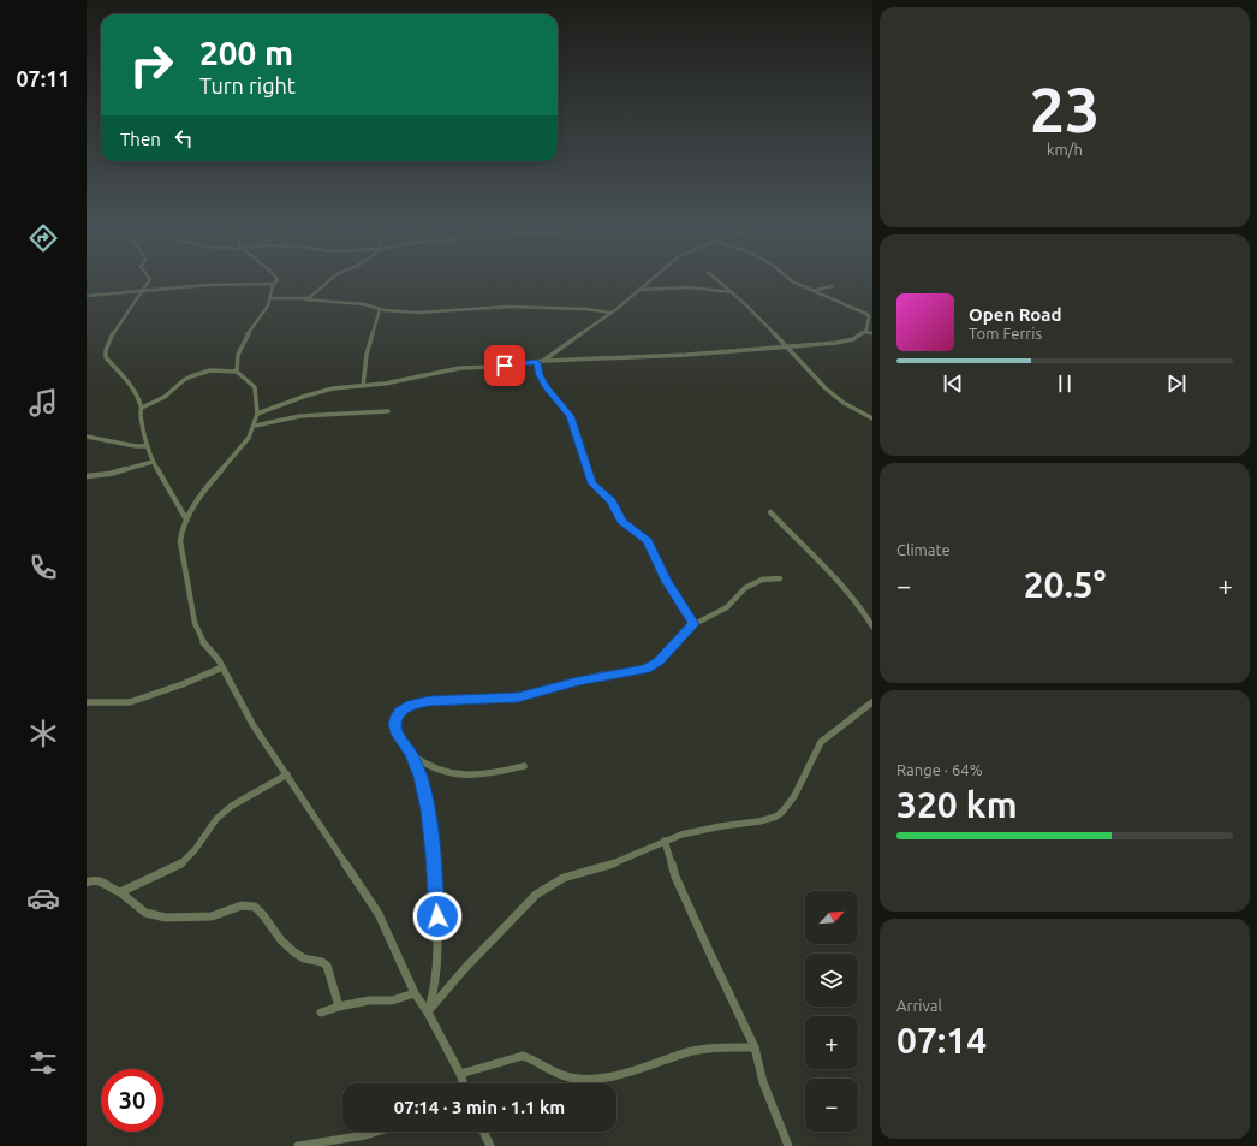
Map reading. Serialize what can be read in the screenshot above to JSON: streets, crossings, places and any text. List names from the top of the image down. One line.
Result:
{"north":"top right","page":{"tabs":"07:11","tile":[["23","km/h"],"Climate",["Range · 64%","320 km"],["Arrival","07:14"]],"turn":["200 m","Turn right"],"then":"Then","song":["Open Road","Tom Ferris"],"heat":["−","20.5°","+"],"map_buttons":["+","−"],"limit":"30","trip":"07:14 · 3 min · 1.1 km"}}
